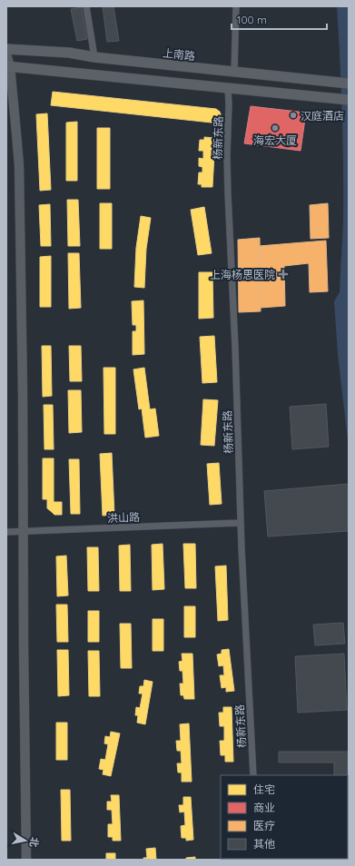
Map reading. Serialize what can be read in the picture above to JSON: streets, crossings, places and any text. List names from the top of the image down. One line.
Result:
{"streets":{"main road":["上南路"],"street":["杨新东路","洪山路"]},"crossings":[["杨新东路","洪山路"]],"places":{"other":["汉庭酒店","海宏大厦"],"health":["上海杨思医院"]},"legend":["住宅","商业","医疗","其他"],"scale_bar":"100 m","north":"right"}
